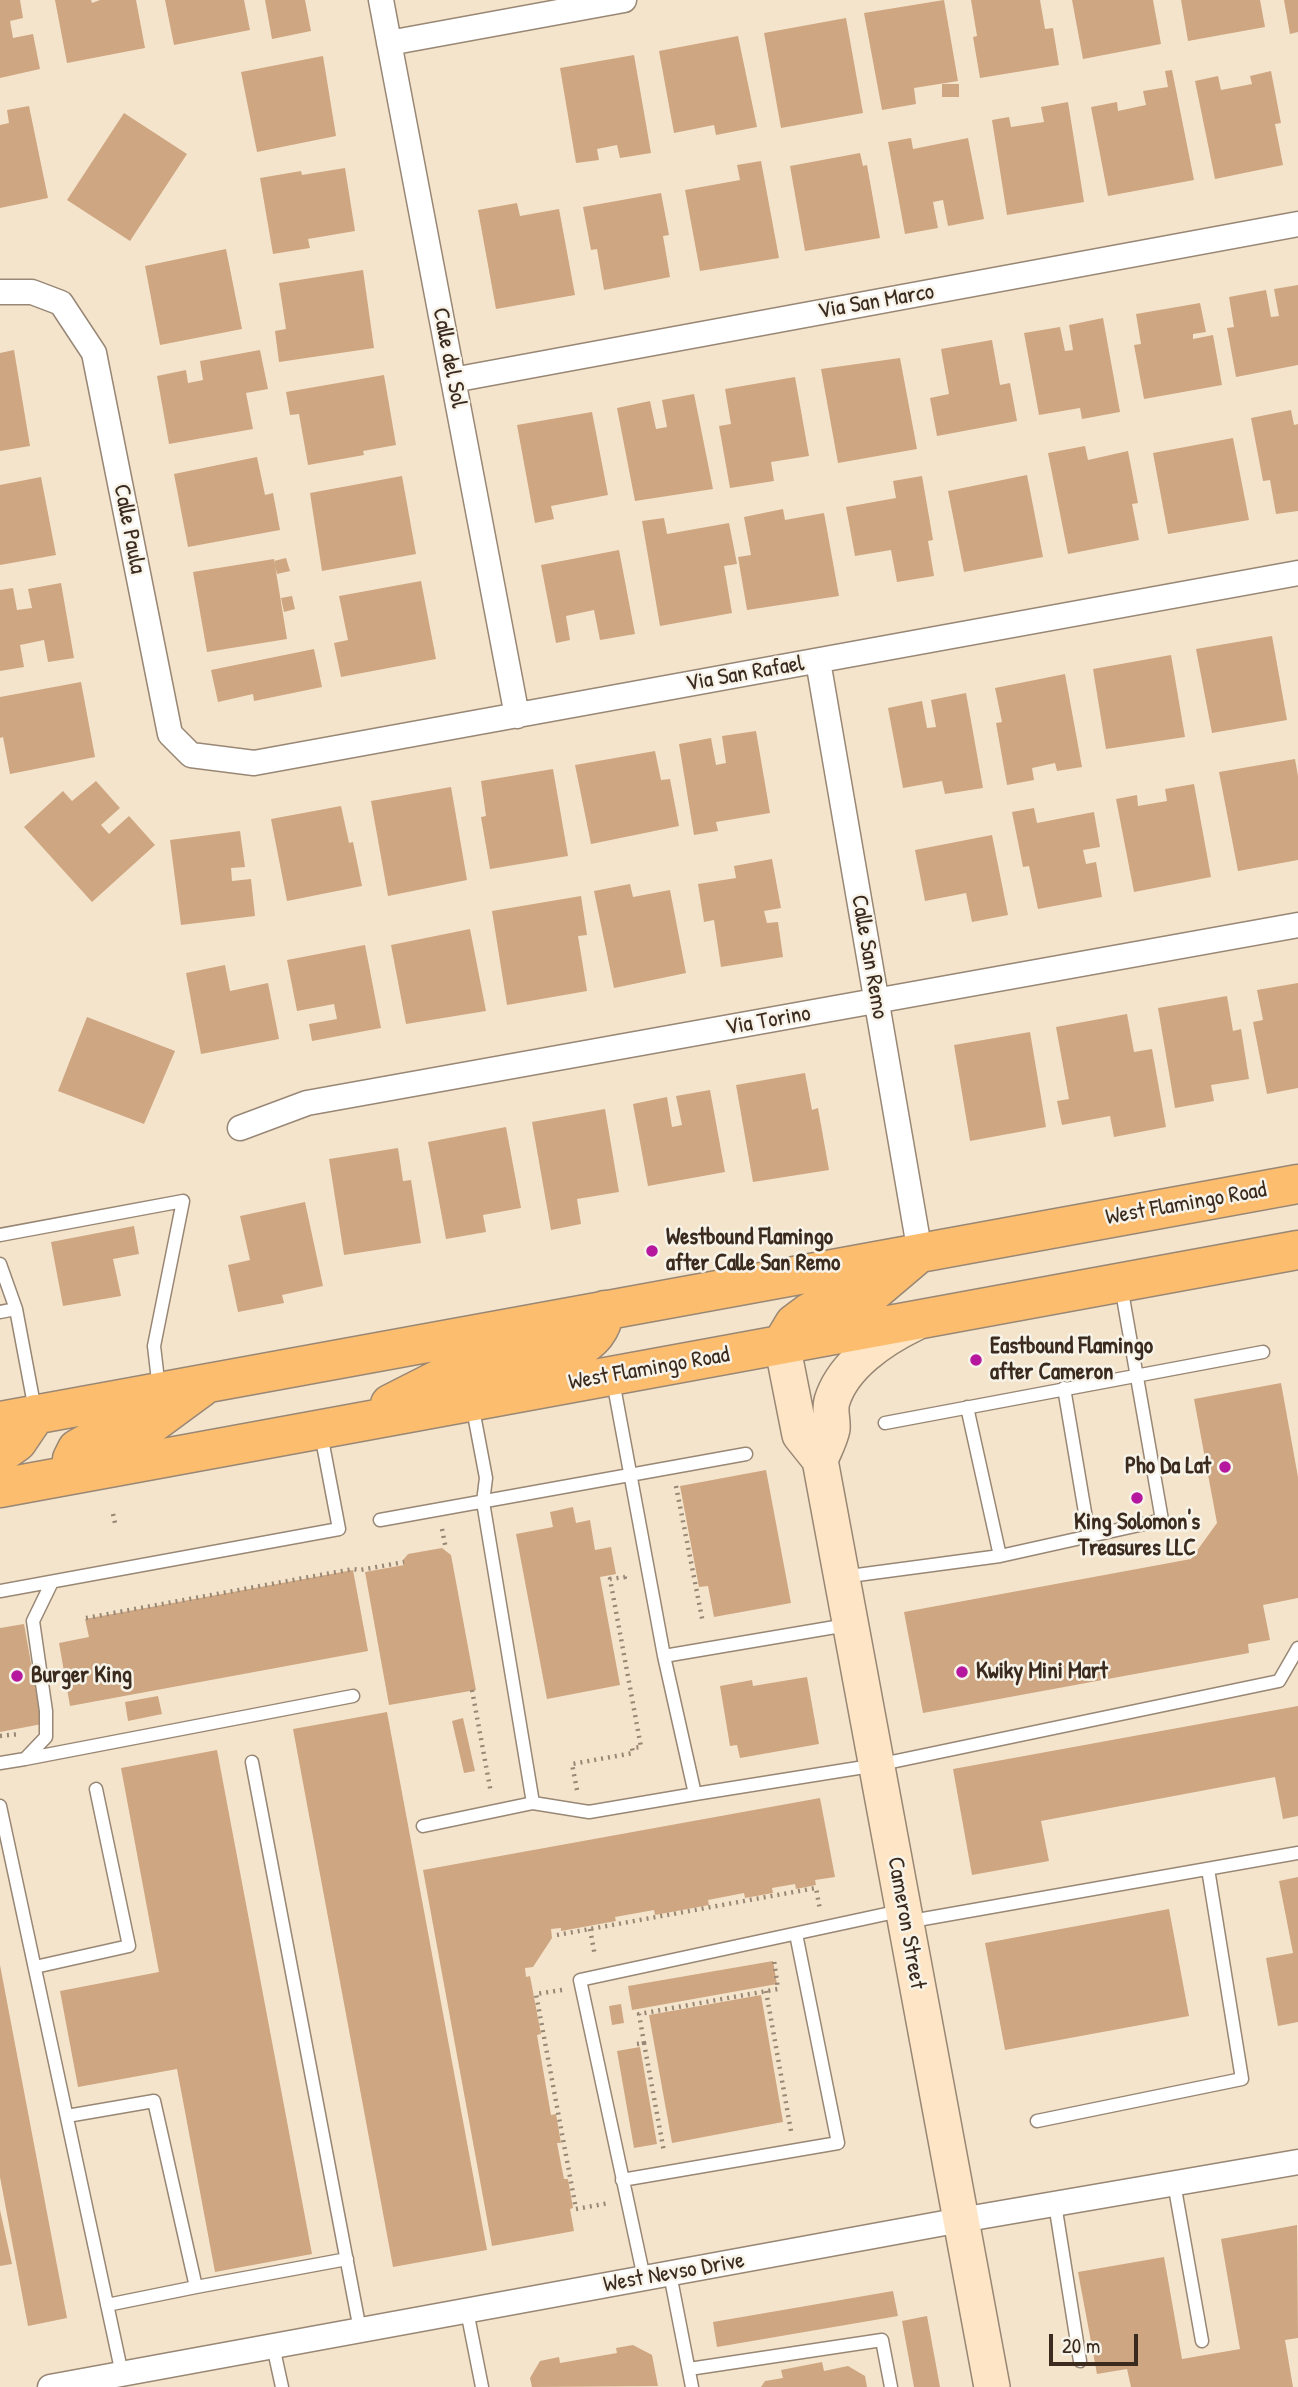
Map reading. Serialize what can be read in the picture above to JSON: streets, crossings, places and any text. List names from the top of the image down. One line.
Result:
{"streets":{"main road":["West Flamingo Road"],"street":["Via San Marco","Calle del Sol","Calle Paula","Via San Rafael","Calle San Remo","Via Torino","Cameron Street","West Nevso Drive"]},"crossings":[["Via San Marco","Calle del Sol"],["Calle del Sol","Via San Rafael"],["Calle Paula","Via San Rafael"],["Via San Rafael","Calle San Remo"],["Calle San Remo","Via Torino"],["Calle San Remo","West Flamingo Road"],["West Flamingo Road","Cameron Street"],["Cameron Street","West Nevso Drive"]],"places":["Westbound Flamingo after Calle San Remo","Eastbound Flamingo after Cameron","Pho Da Lat","King Solomon's Treasures LLC","Kwiky Mini Mart","Burger King"],"scale_bar":"20 m"}
